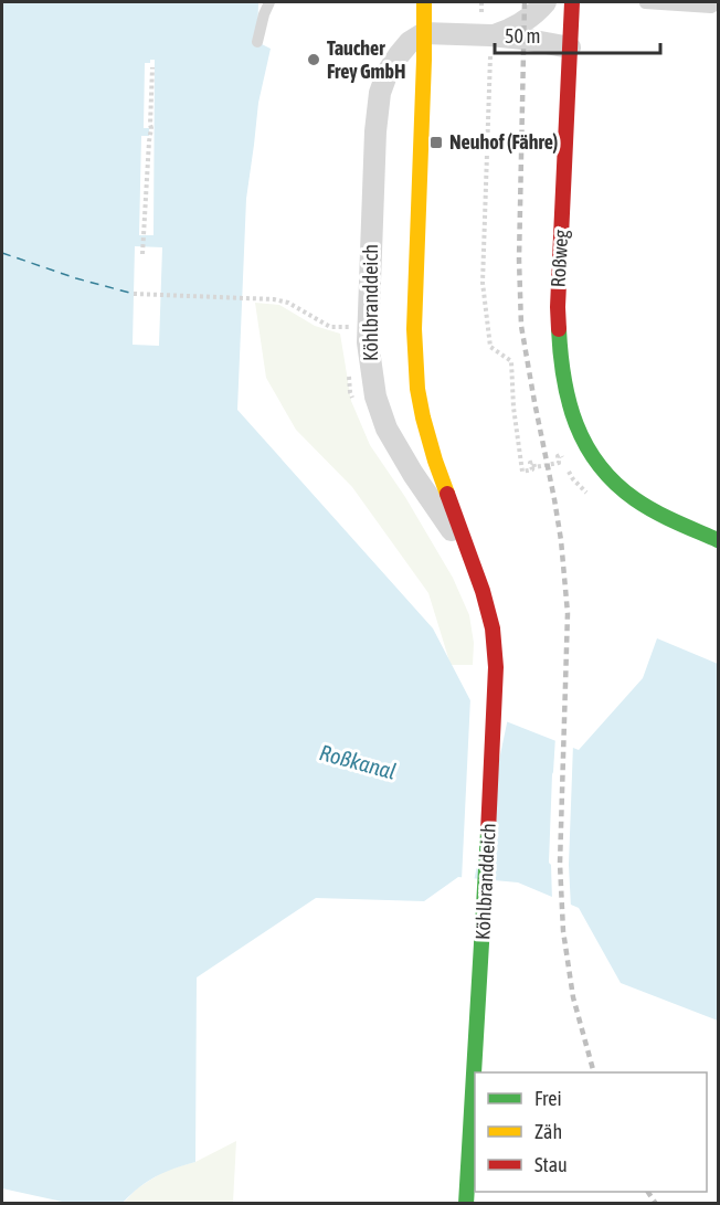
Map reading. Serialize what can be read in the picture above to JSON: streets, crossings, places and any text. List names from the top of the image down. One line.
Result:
{"streets":{"street":["Roßweg","Köhlbranddeich"]},"water":["Roßkanal"],"places":{"other":["Taucher Frey GmbH"],"transit":["Neuhof (Fähre)"]},"legend":["Frei","Zäh","Stau"],"scale_bar":"50 m"}
